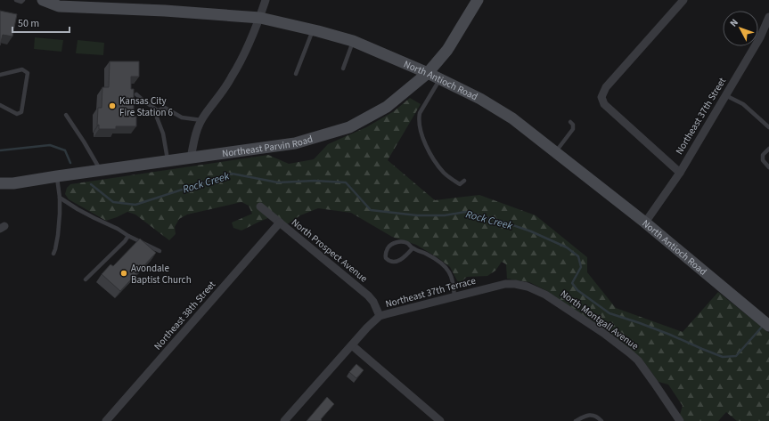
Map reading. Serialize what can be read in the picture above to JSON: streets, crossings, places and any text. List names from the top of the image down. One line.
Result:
{"streets":{"street":["North Antioch Road","Northeast 37th Street","Northeast Parvin Road","North Prospect Avenue","Northeast 37th Terrace","Northeast 38th Street","North Montgall Avenue"]},"crossings":[["North Antioch Road","Northeast 37th Street"],["North Antioch Road","Northeast Parvin Road"],["North Prospect Avenue","Northeast 37th Terrace"],["North Prospect Avenue","Northeast 38th Street"],["Northeast 37th Terrace","North Montgall Avenue"]],"water":["Rock Creek"],"places":["Kansas City Fire Station 6","Avondale Baptist Church"],"scale_bar":"50 m","north":"top left"}
